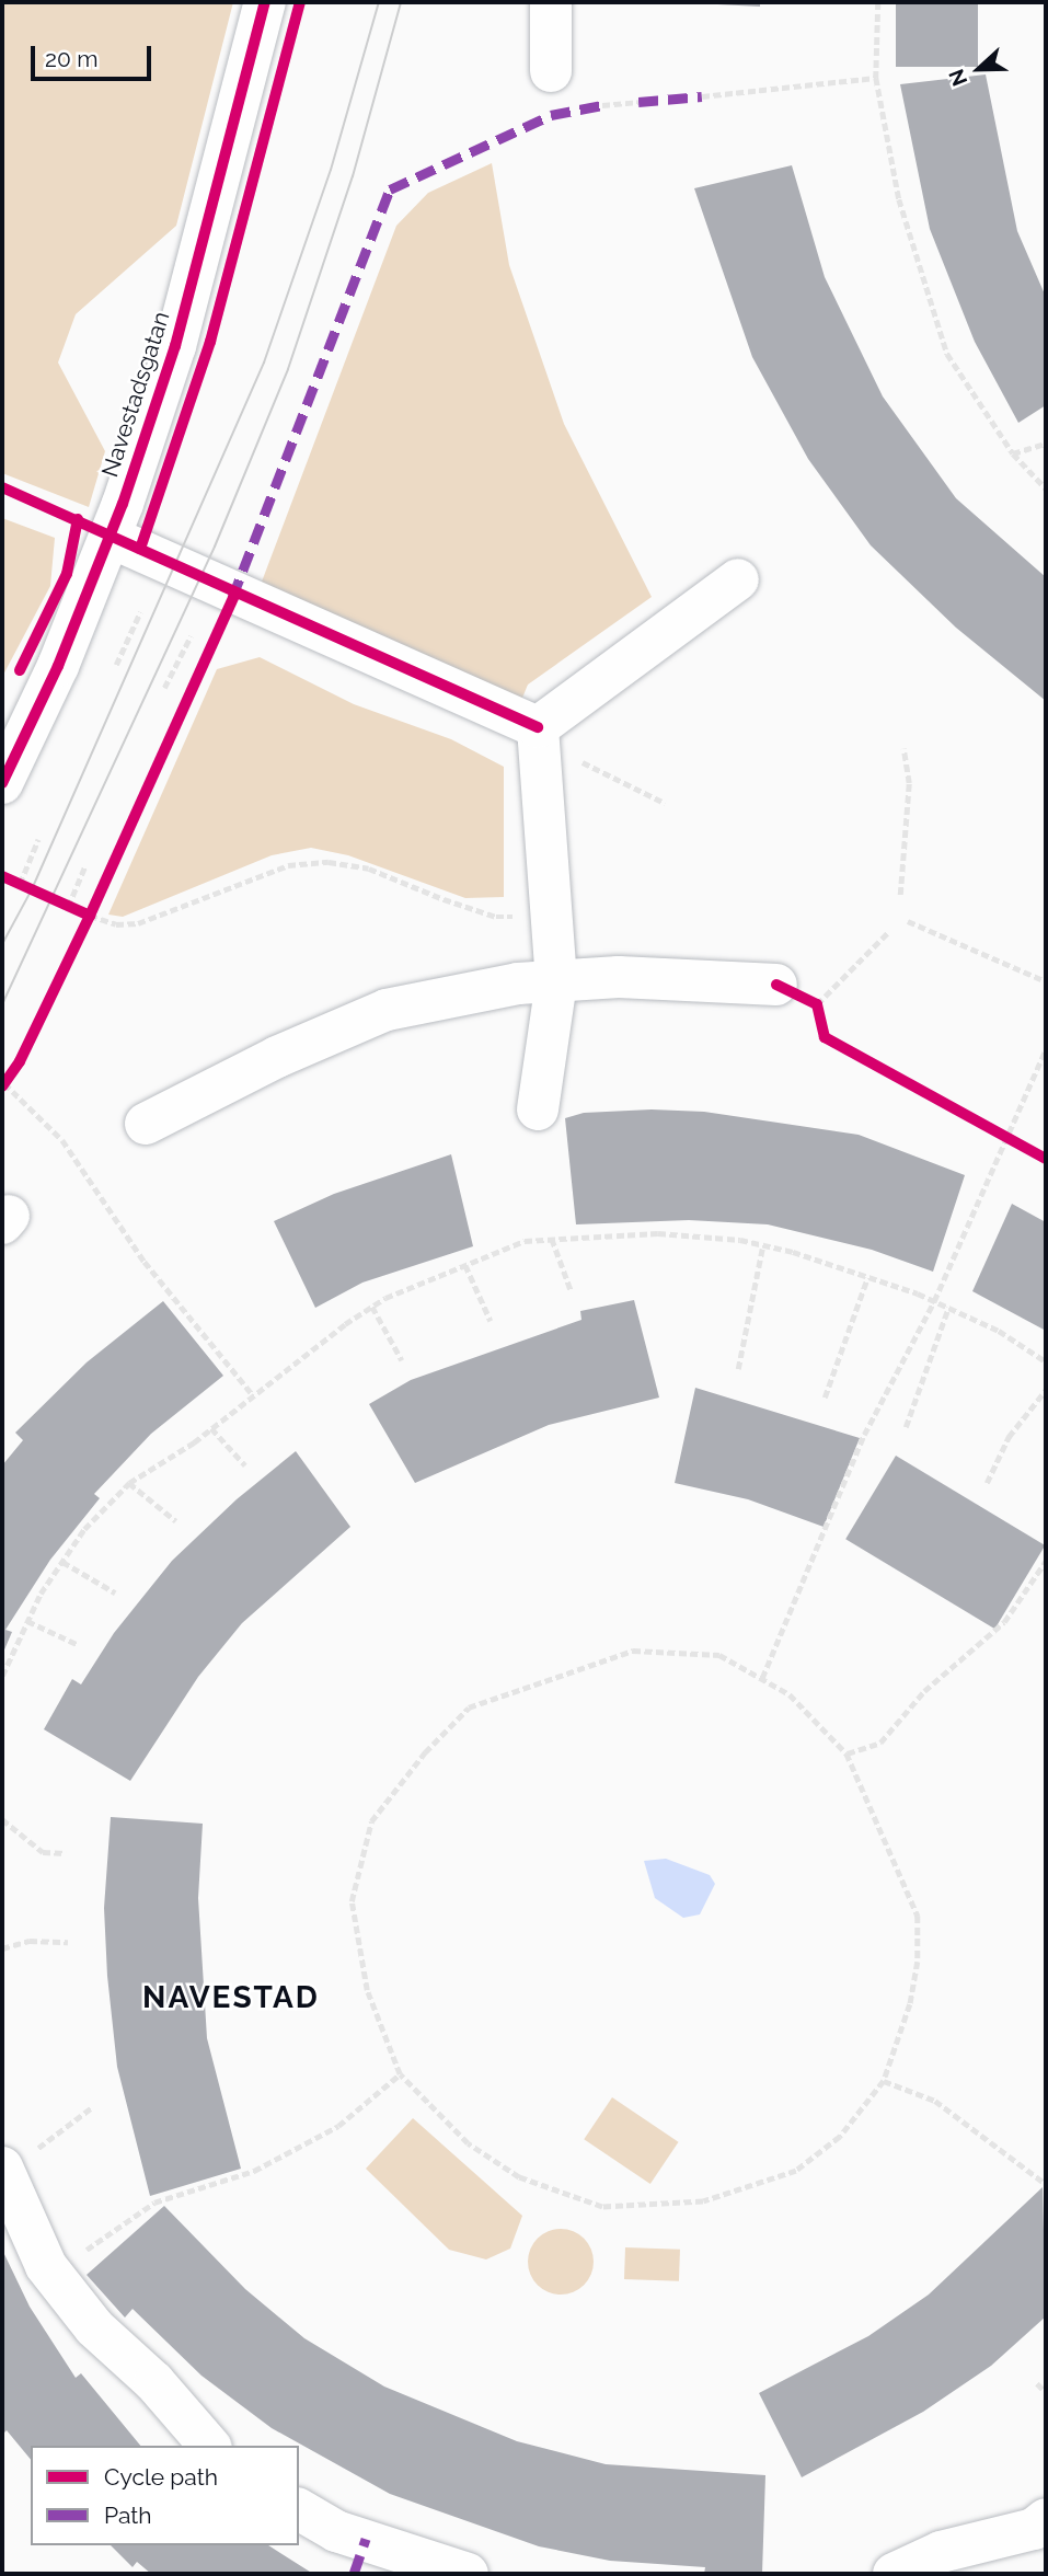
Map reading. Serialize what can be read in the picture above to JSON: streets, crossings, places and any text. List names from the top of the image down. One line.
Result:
{"streets":{"street":["Navestadsgatan"]},"districts":["NAVESTAD"],"legend":["Cycle path","Path"],"scale_bar":"20 m","north":"left"}
